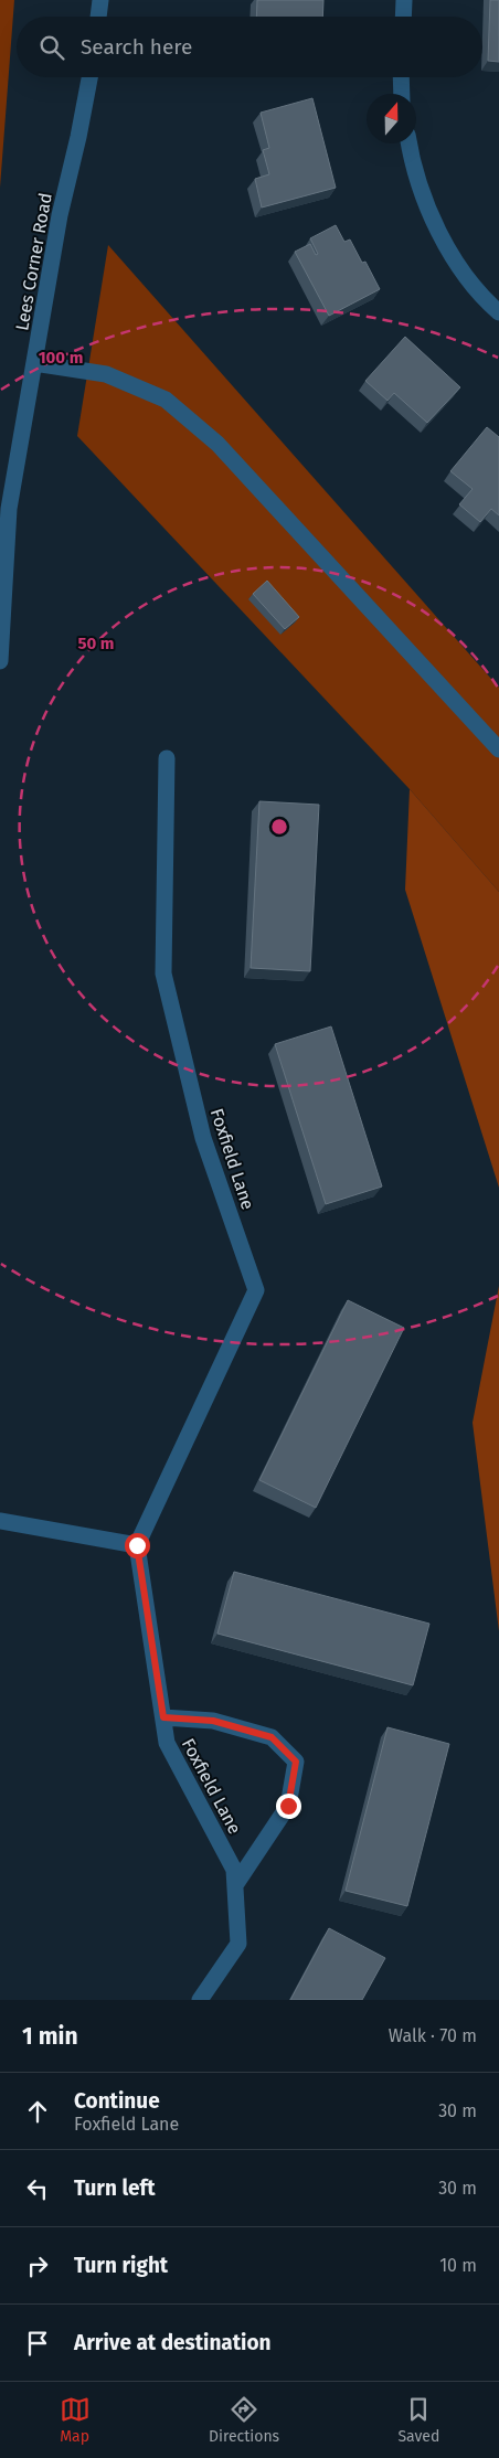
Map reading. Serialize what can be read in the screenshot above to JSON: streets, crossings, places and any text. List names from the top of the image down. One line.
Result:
{"streets":{"street":["Lees Corner Road","Foxfield Lane"]},"north":"top","page":{"search":"Search here","heading":["1 min","Walk · 70 m"],"list":[["Continue","Foxfield Lane","30 m"],["Turn left","30 m"],["Turn right","10 m"],"Arrive at destination"],"nav":["Map","Directions","Saved"]},"rings":["100 m","50 m"]}
